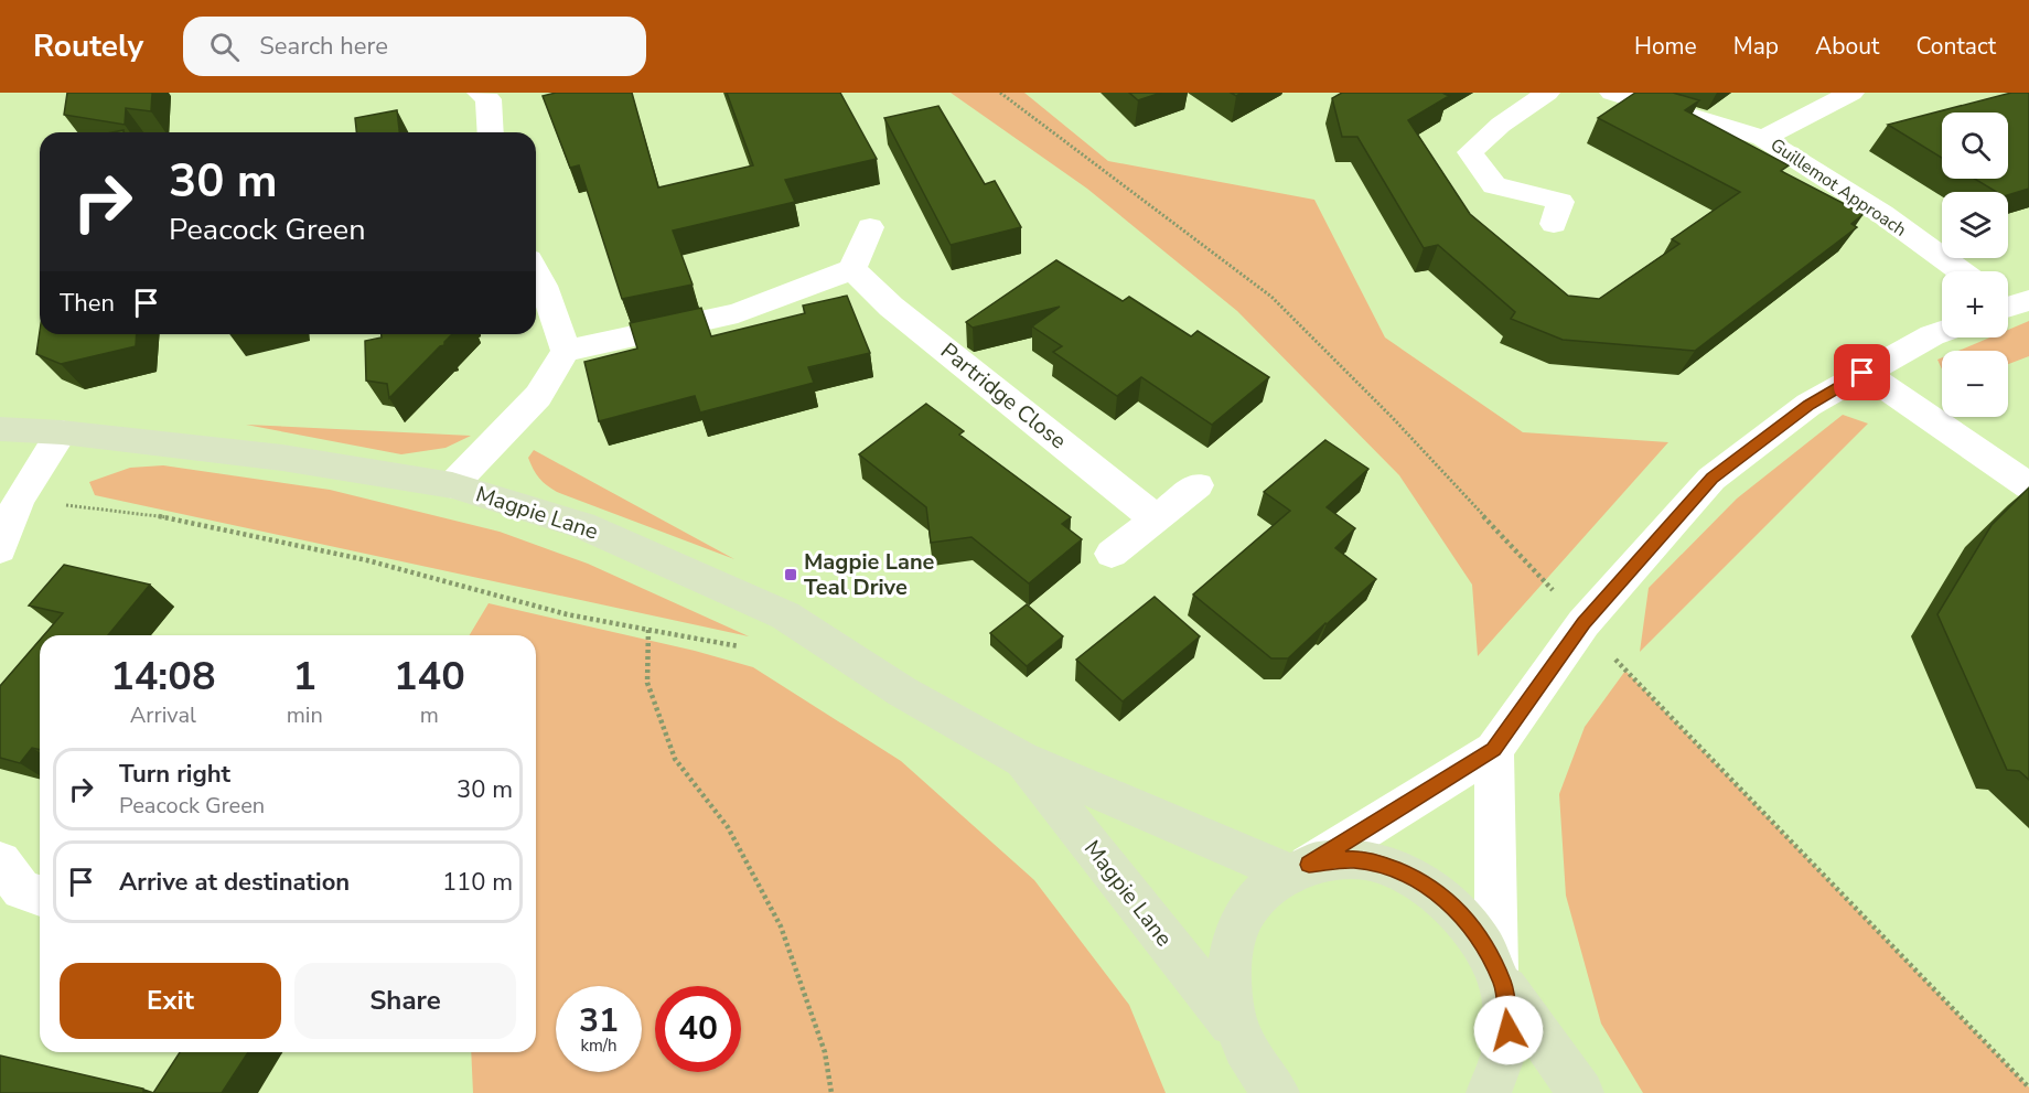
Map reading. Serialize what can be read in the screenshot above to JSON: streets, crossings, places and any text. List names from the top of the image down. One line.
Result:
{"streets":{"street":["Guillemot Approach","Partridge Close","Magpie Lane"]},"places":{"transit":["Magpie Lane Teal Drive"]},"page":{"header":"Routely","search":"Search here","nav":["Home","Map","About","Contact"],"map_buttons":["+","−"],"turn":["30 m","Peacock Green"],"then":"Then","eta":["14:08","Arrival","1","min","140","m"],"list":[{"name":"Turn right","note":"Peacock Green","value":"30 m"},{"name":"Arrive at destination","value":"110 m"}],"buttons":["Exit","Share"],"speed":"31 km/h","limit":"40"}}
